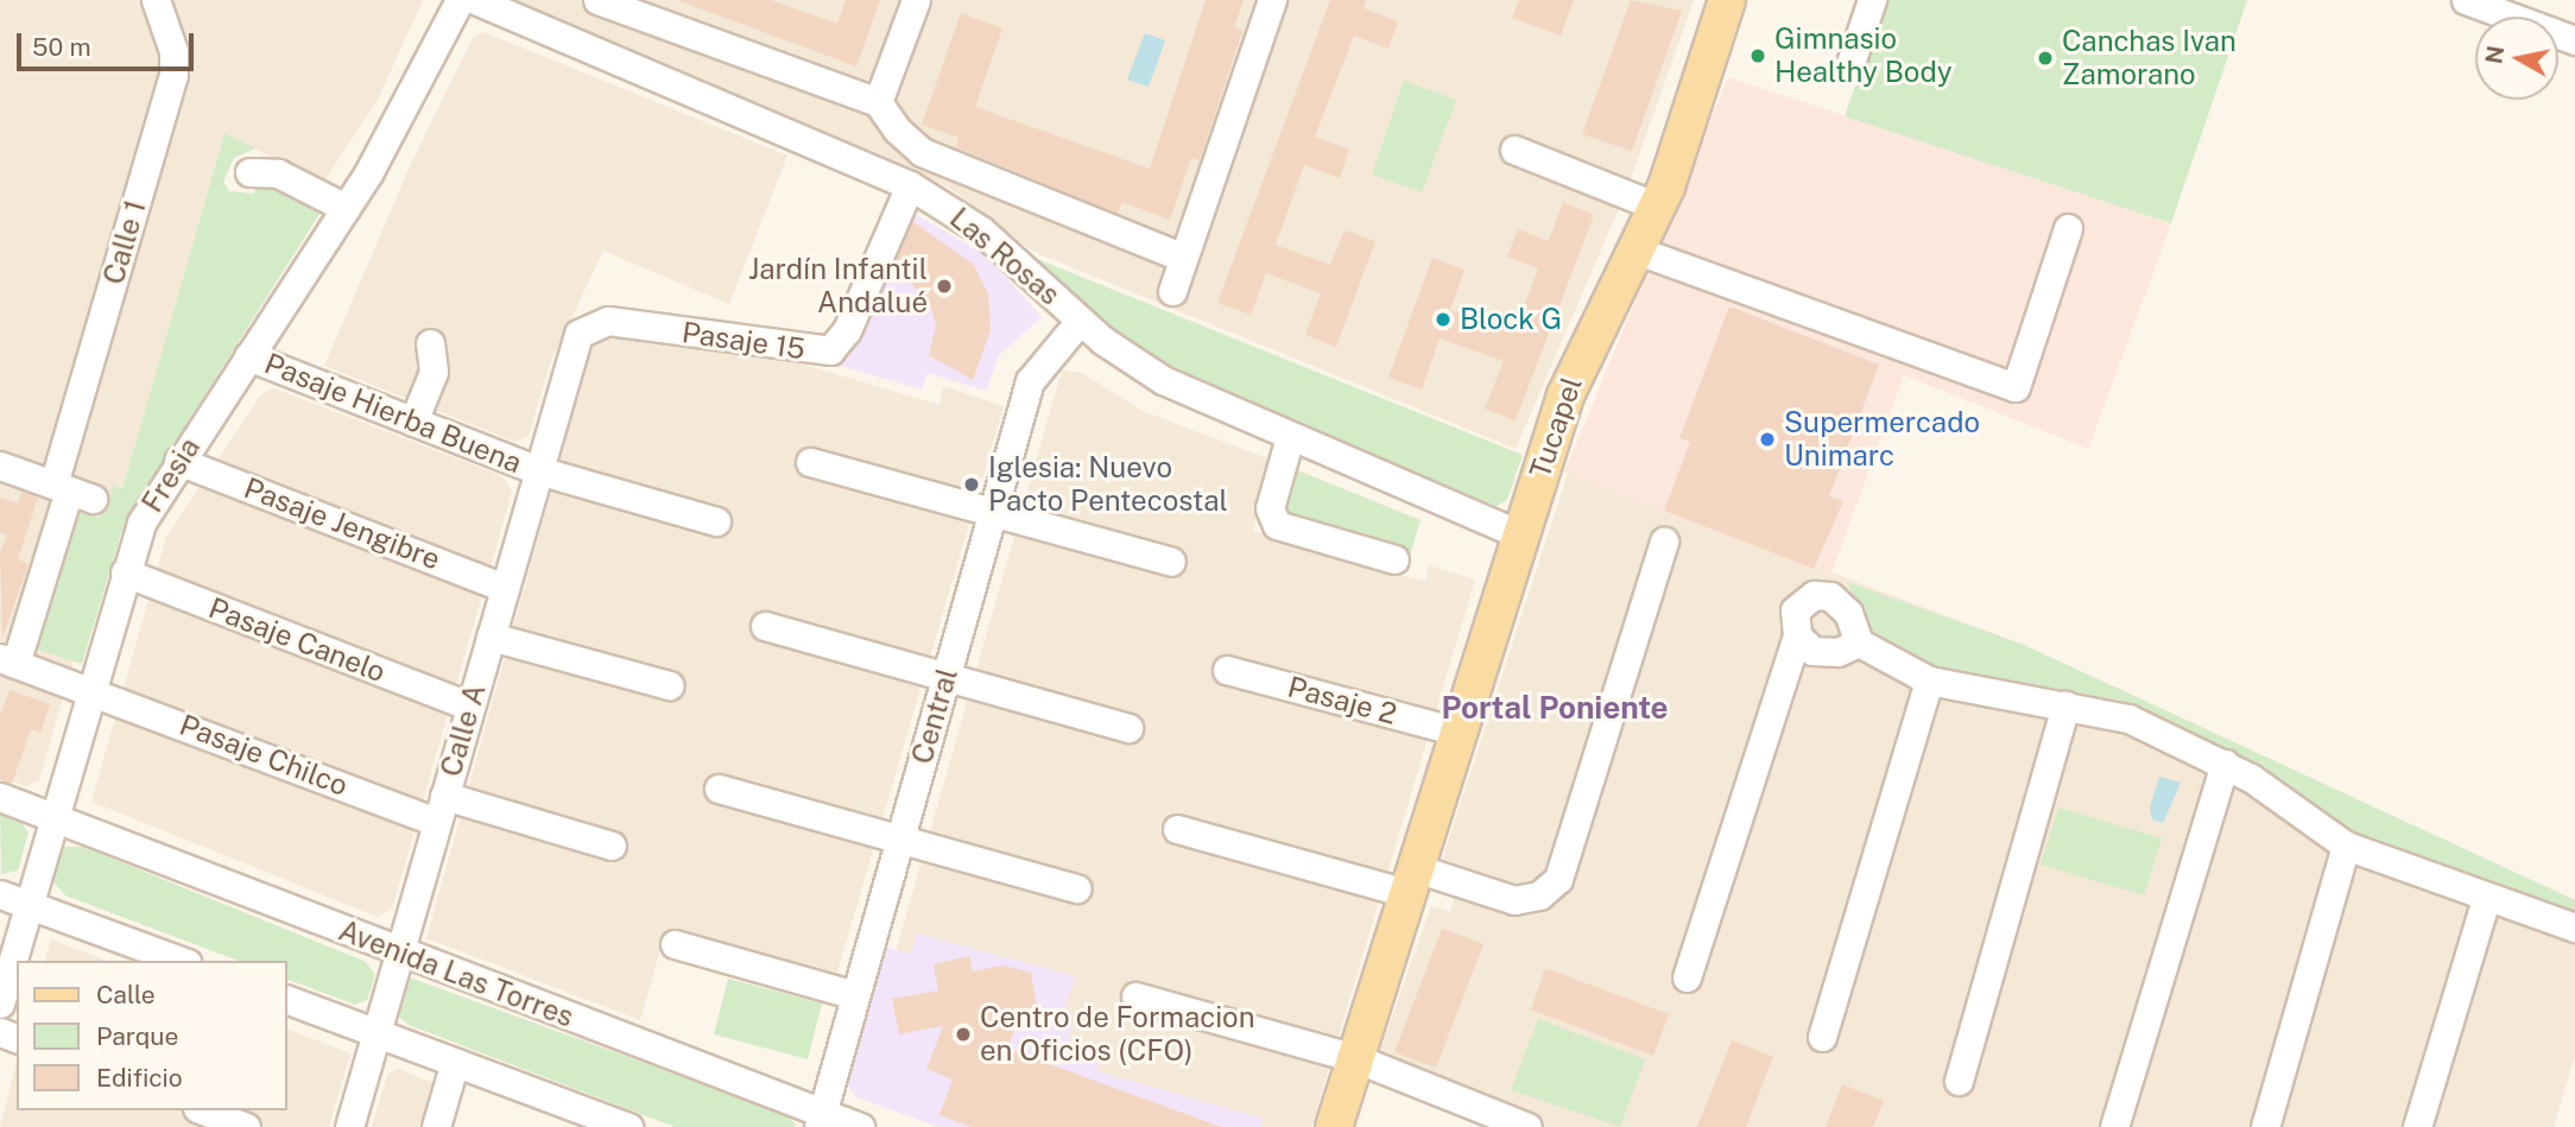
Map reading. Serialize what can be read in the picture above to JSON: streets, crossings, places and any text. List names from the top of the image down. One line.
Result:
{"streets":{"main road":["Tucapel"],"street":["Calle 1","Las Rosas","Pasaje 15","Pasaje Hierba Buena","Fresia","Pasaje Jengibre","Pasaje Canelo","Pasaje 2","Central","Calle A","Pasaje Chilco","Avenida Las Torres"]},"crossings":[["Calle 1","Pasaje Chilco"],["Las Rosas","Pasaje 15"],["Las Rosas","Tucapel"],["Las Rosas","Central"],["Pasaje 15","Calle A"],["Pasaje Hierba Buena","Fresia"],["Pasaje Hierba Buena","Calle A"],["Tucapel","Pasaje 2"],["Fresia","Pasaje Jengibre"],["Fresia","Pasaje Canelo"],["Fresia","Pasaje Chilco"],["Fresia","Avenida Las Torres"],["Pasaje Jengibre","Calle A"],["Pasaje Canelo","Calle A"],["Central","Avenida Las Torres"],["Calle A","Pasaje Chilco"],["Calle A","Avenida Las Torres"]],"districts":["Portal Poniente"],"places":["Gimnasio Healthy Body","Canchas Ivan Zamorano","Jardín Infantil Andalué","Block G","Supermercado Unimarc","Iglesia: Nuevo Pacto Pentecostal","Centro de Formacion en Oficios (CFO)"],"legend":["Calle","Parque","Edificio"],"scale_bar":"50 m","north":"left"}
